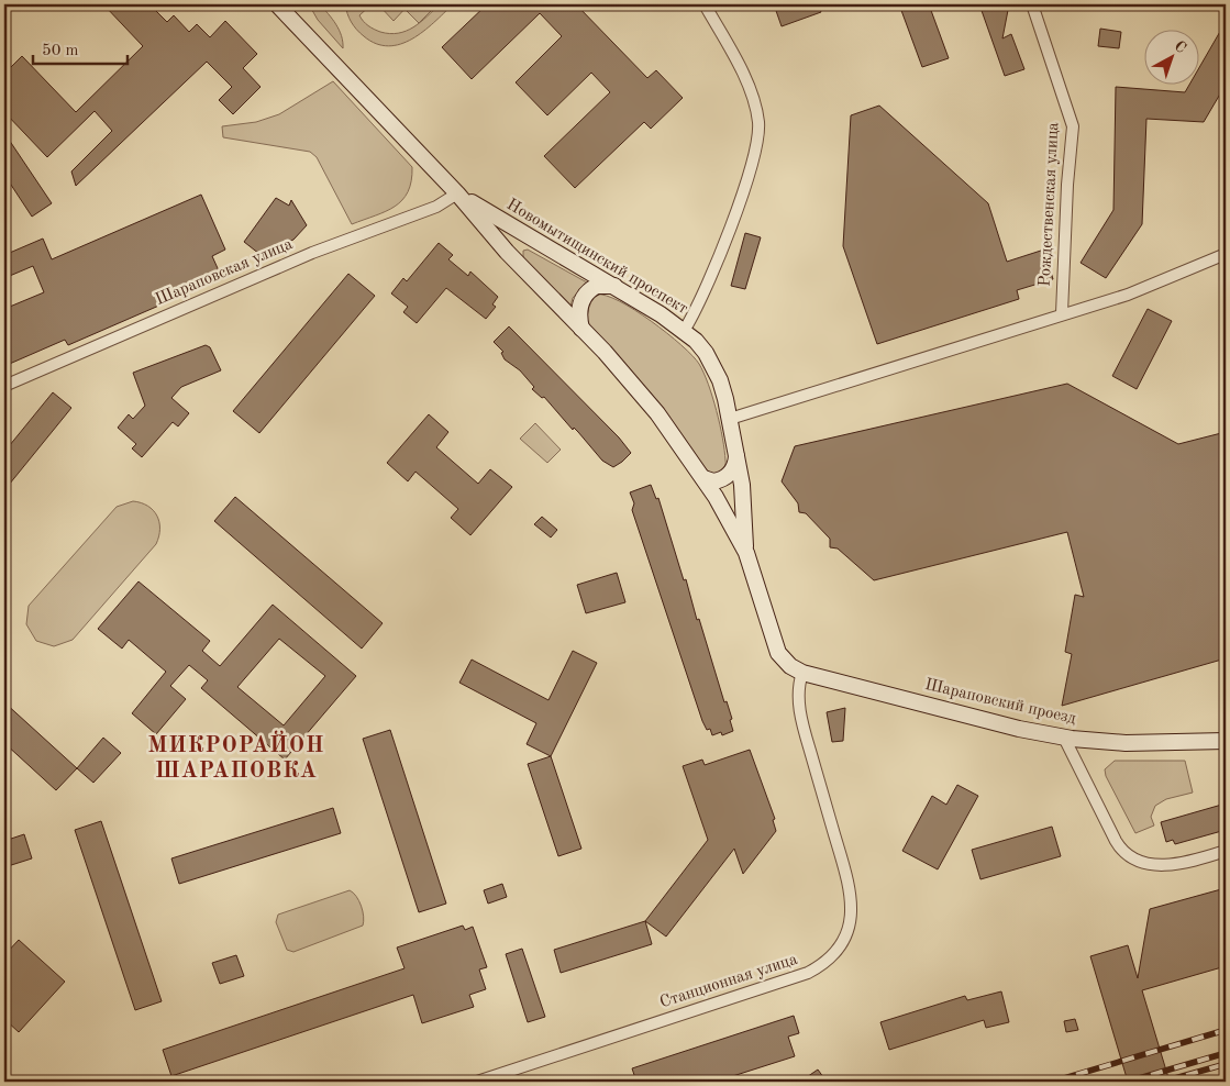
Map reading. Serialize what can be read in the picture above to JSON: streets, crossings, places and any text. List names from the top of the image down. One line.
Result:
{"streets":{"main road":["Новомытищинский проспект","Шараповский проезд"],"street":["Рождественская улица","Шараповская улица","Станционная улица"]},"crossings":[["Новомытищинский проспект","Шараповская улица"],["Новомытищинский проспект","Шараповский проезд"],["Новомытищинский проспект","Станционная улица"],["Шараповский проезд","Станционная улица"]],"districts":["МИКРОРАЙОН ШАРАПОВКА"],"scale_bar":"50 m","north":"top right"}
